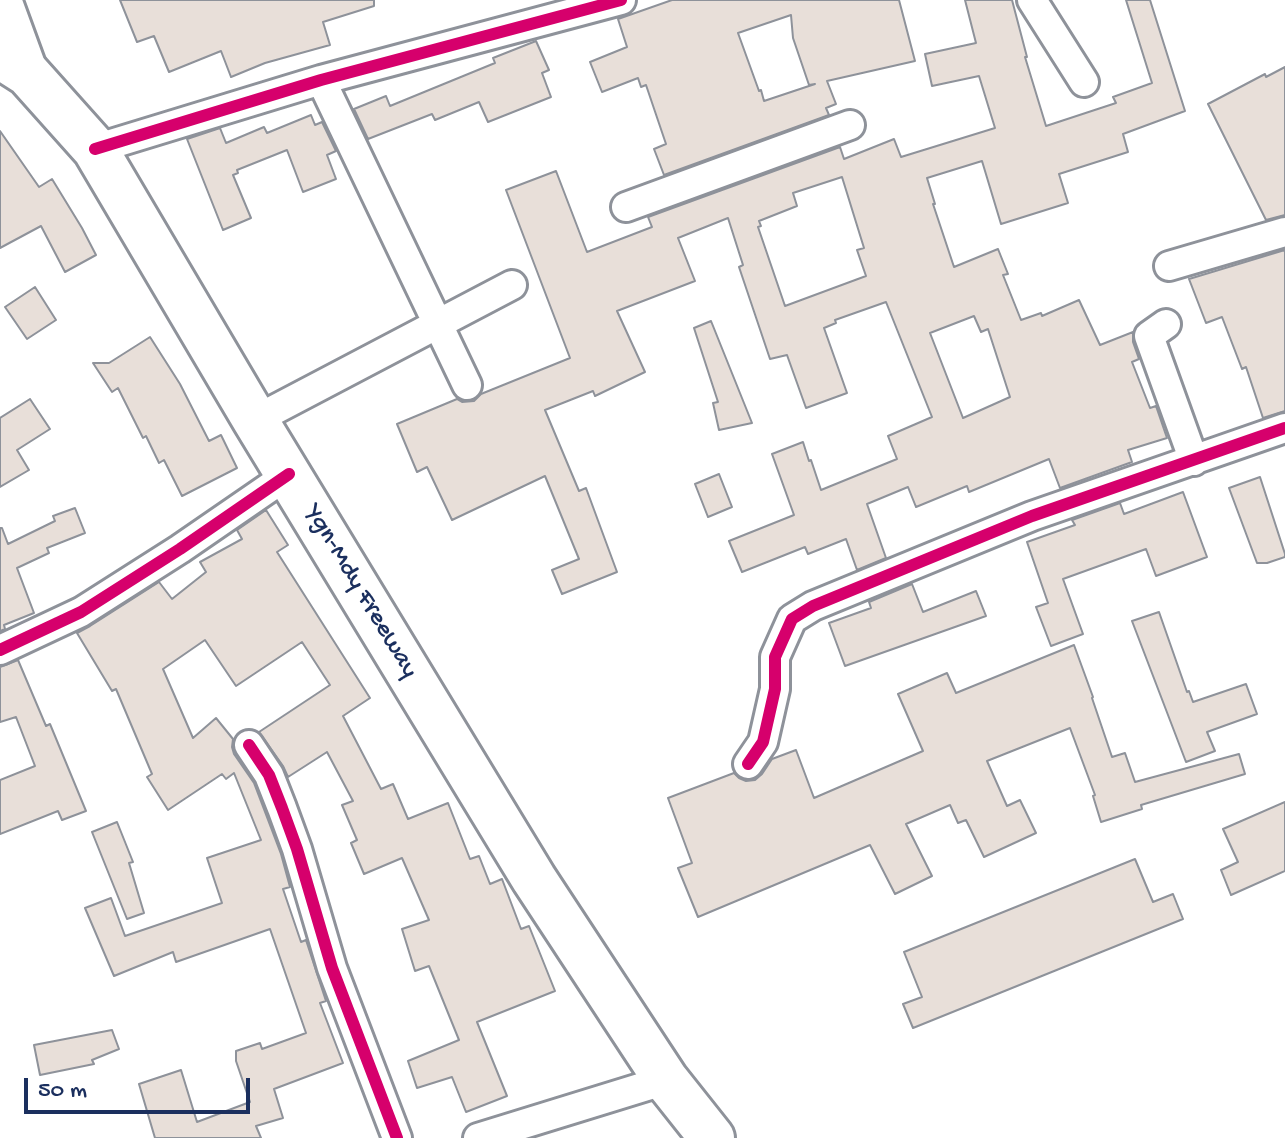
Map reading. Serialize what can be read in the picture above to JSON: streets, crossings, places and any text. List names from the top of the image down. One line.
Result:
{"streets":{"main road":["Ygn-Mdy Freeway"]},"scale_bar":"50 m"}
